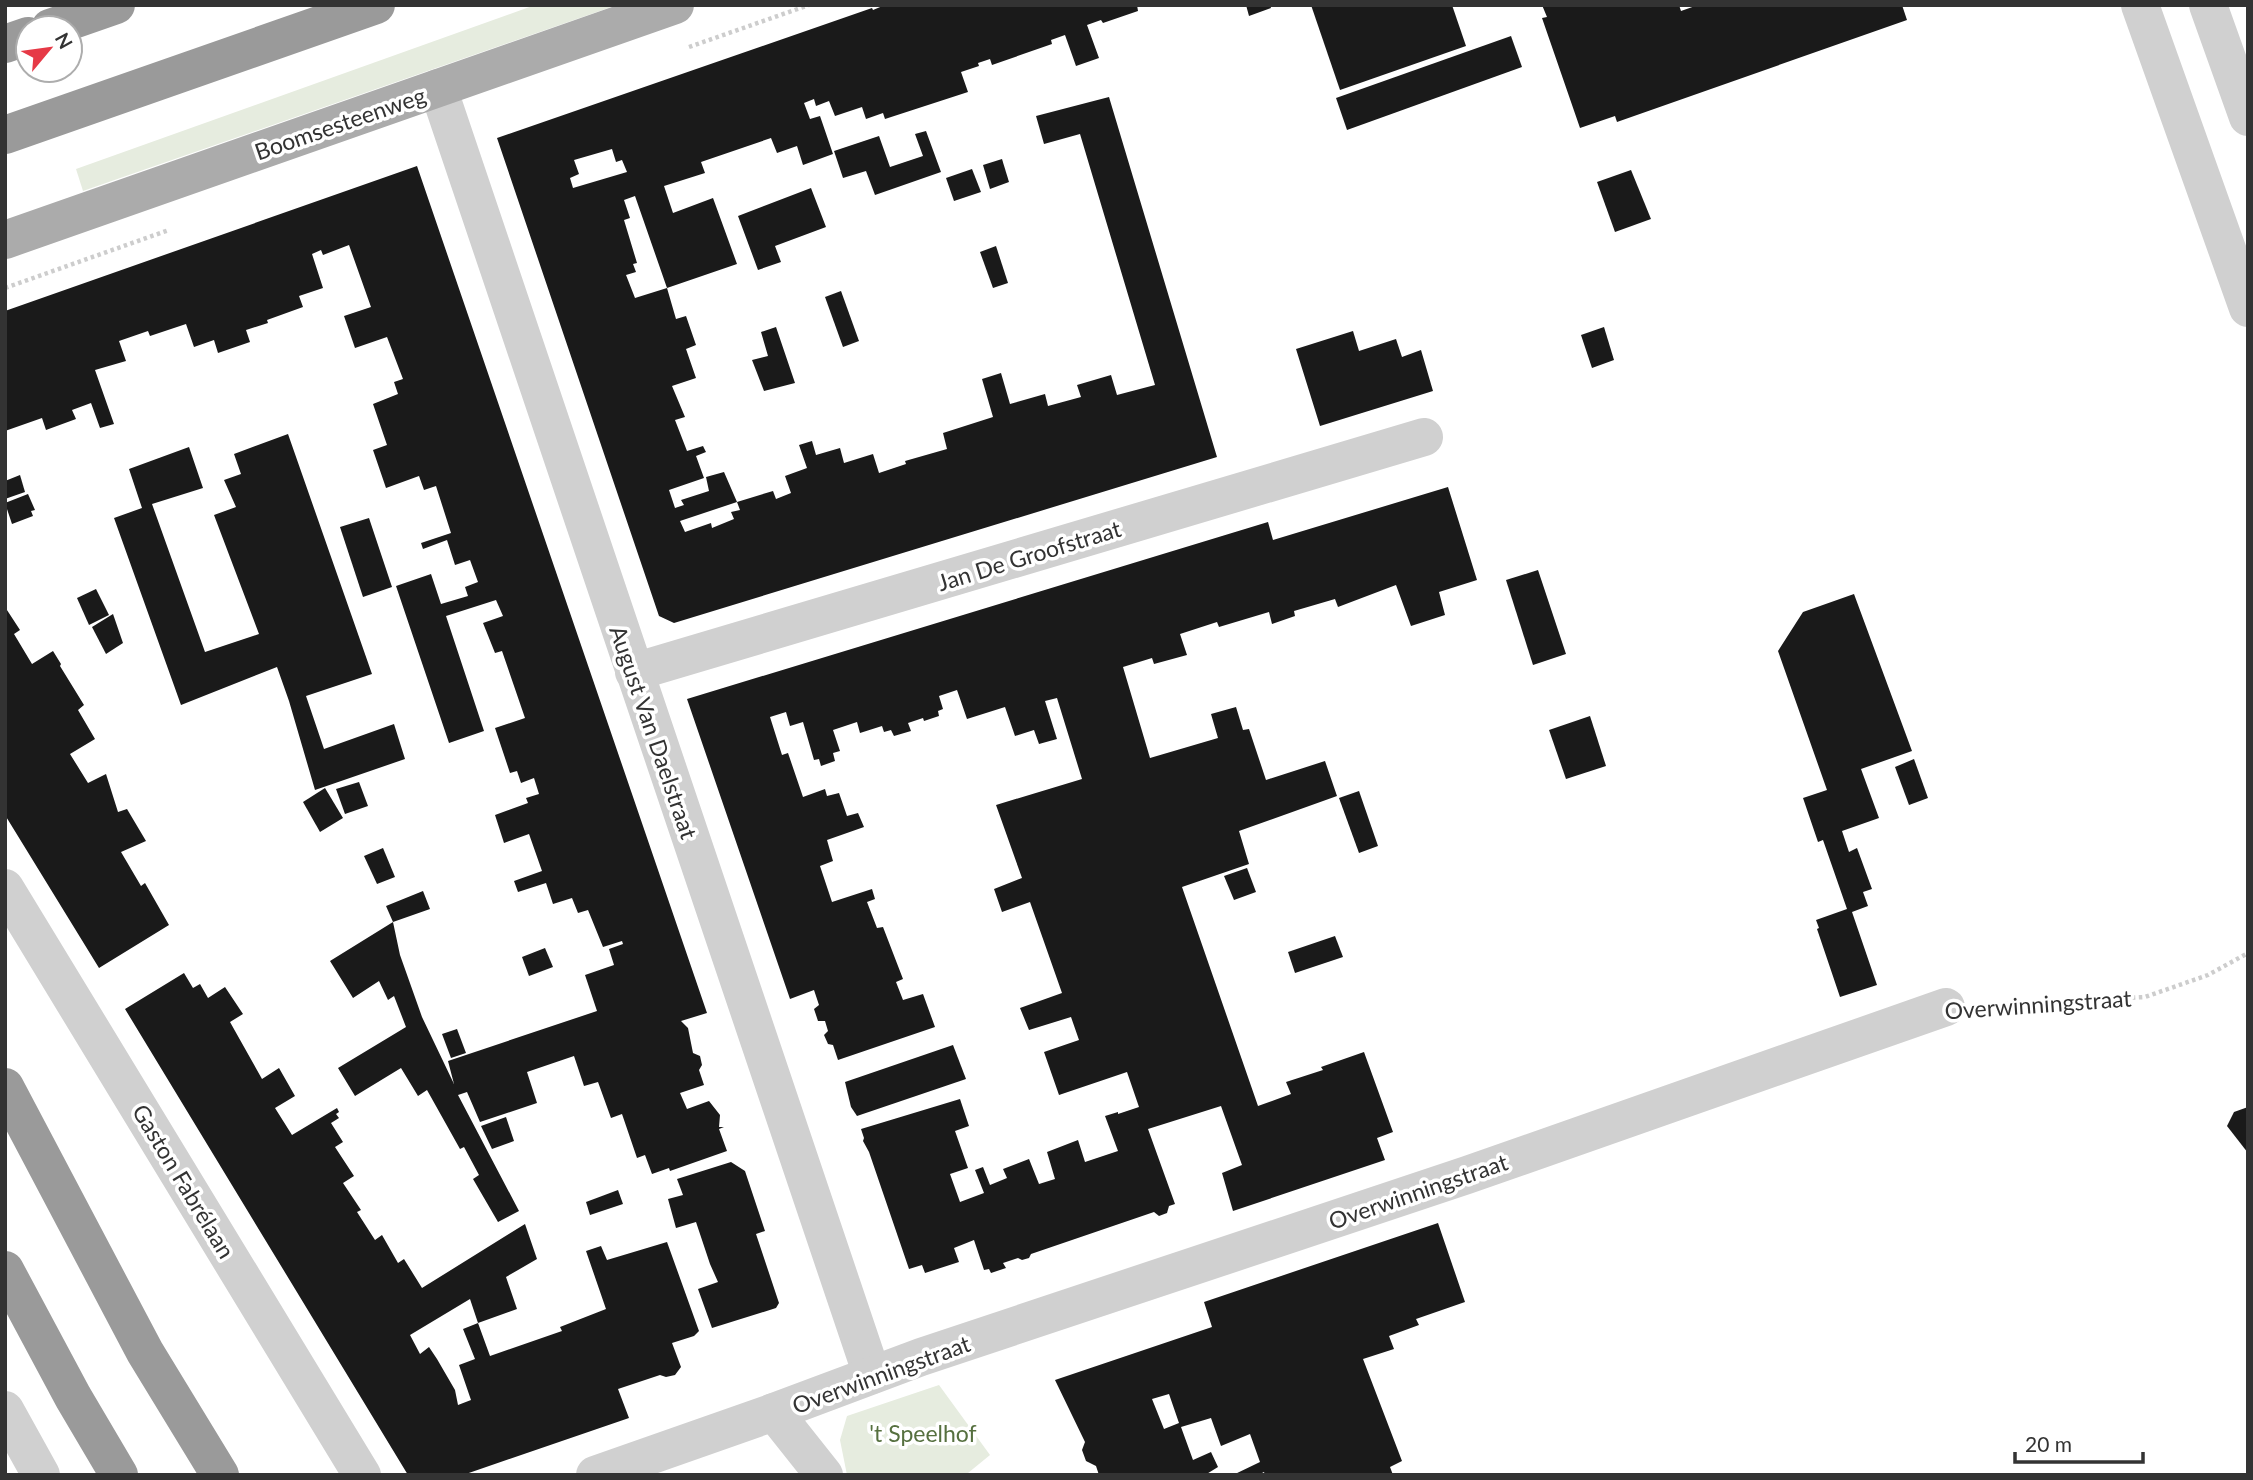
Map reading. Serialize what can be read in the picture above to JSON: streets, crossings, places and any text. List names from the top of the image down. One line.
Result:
{"streets":{"main road":["Boomsesteenweg"],"street":["Jan De Groofstraat","August Van Daelstraat","Overwinningstraat","Gaston Fabrélaan"]},"crossings":[["Boomsesteenweg","August Van Daelstraat"],["Jan De Groofstraat","August Van Daelstraat"],["August Van Daelstraat","Overwinningstraat"]],"parks":["'t Speelhof"],"scale_bar":"20 m","north":"top right"}
